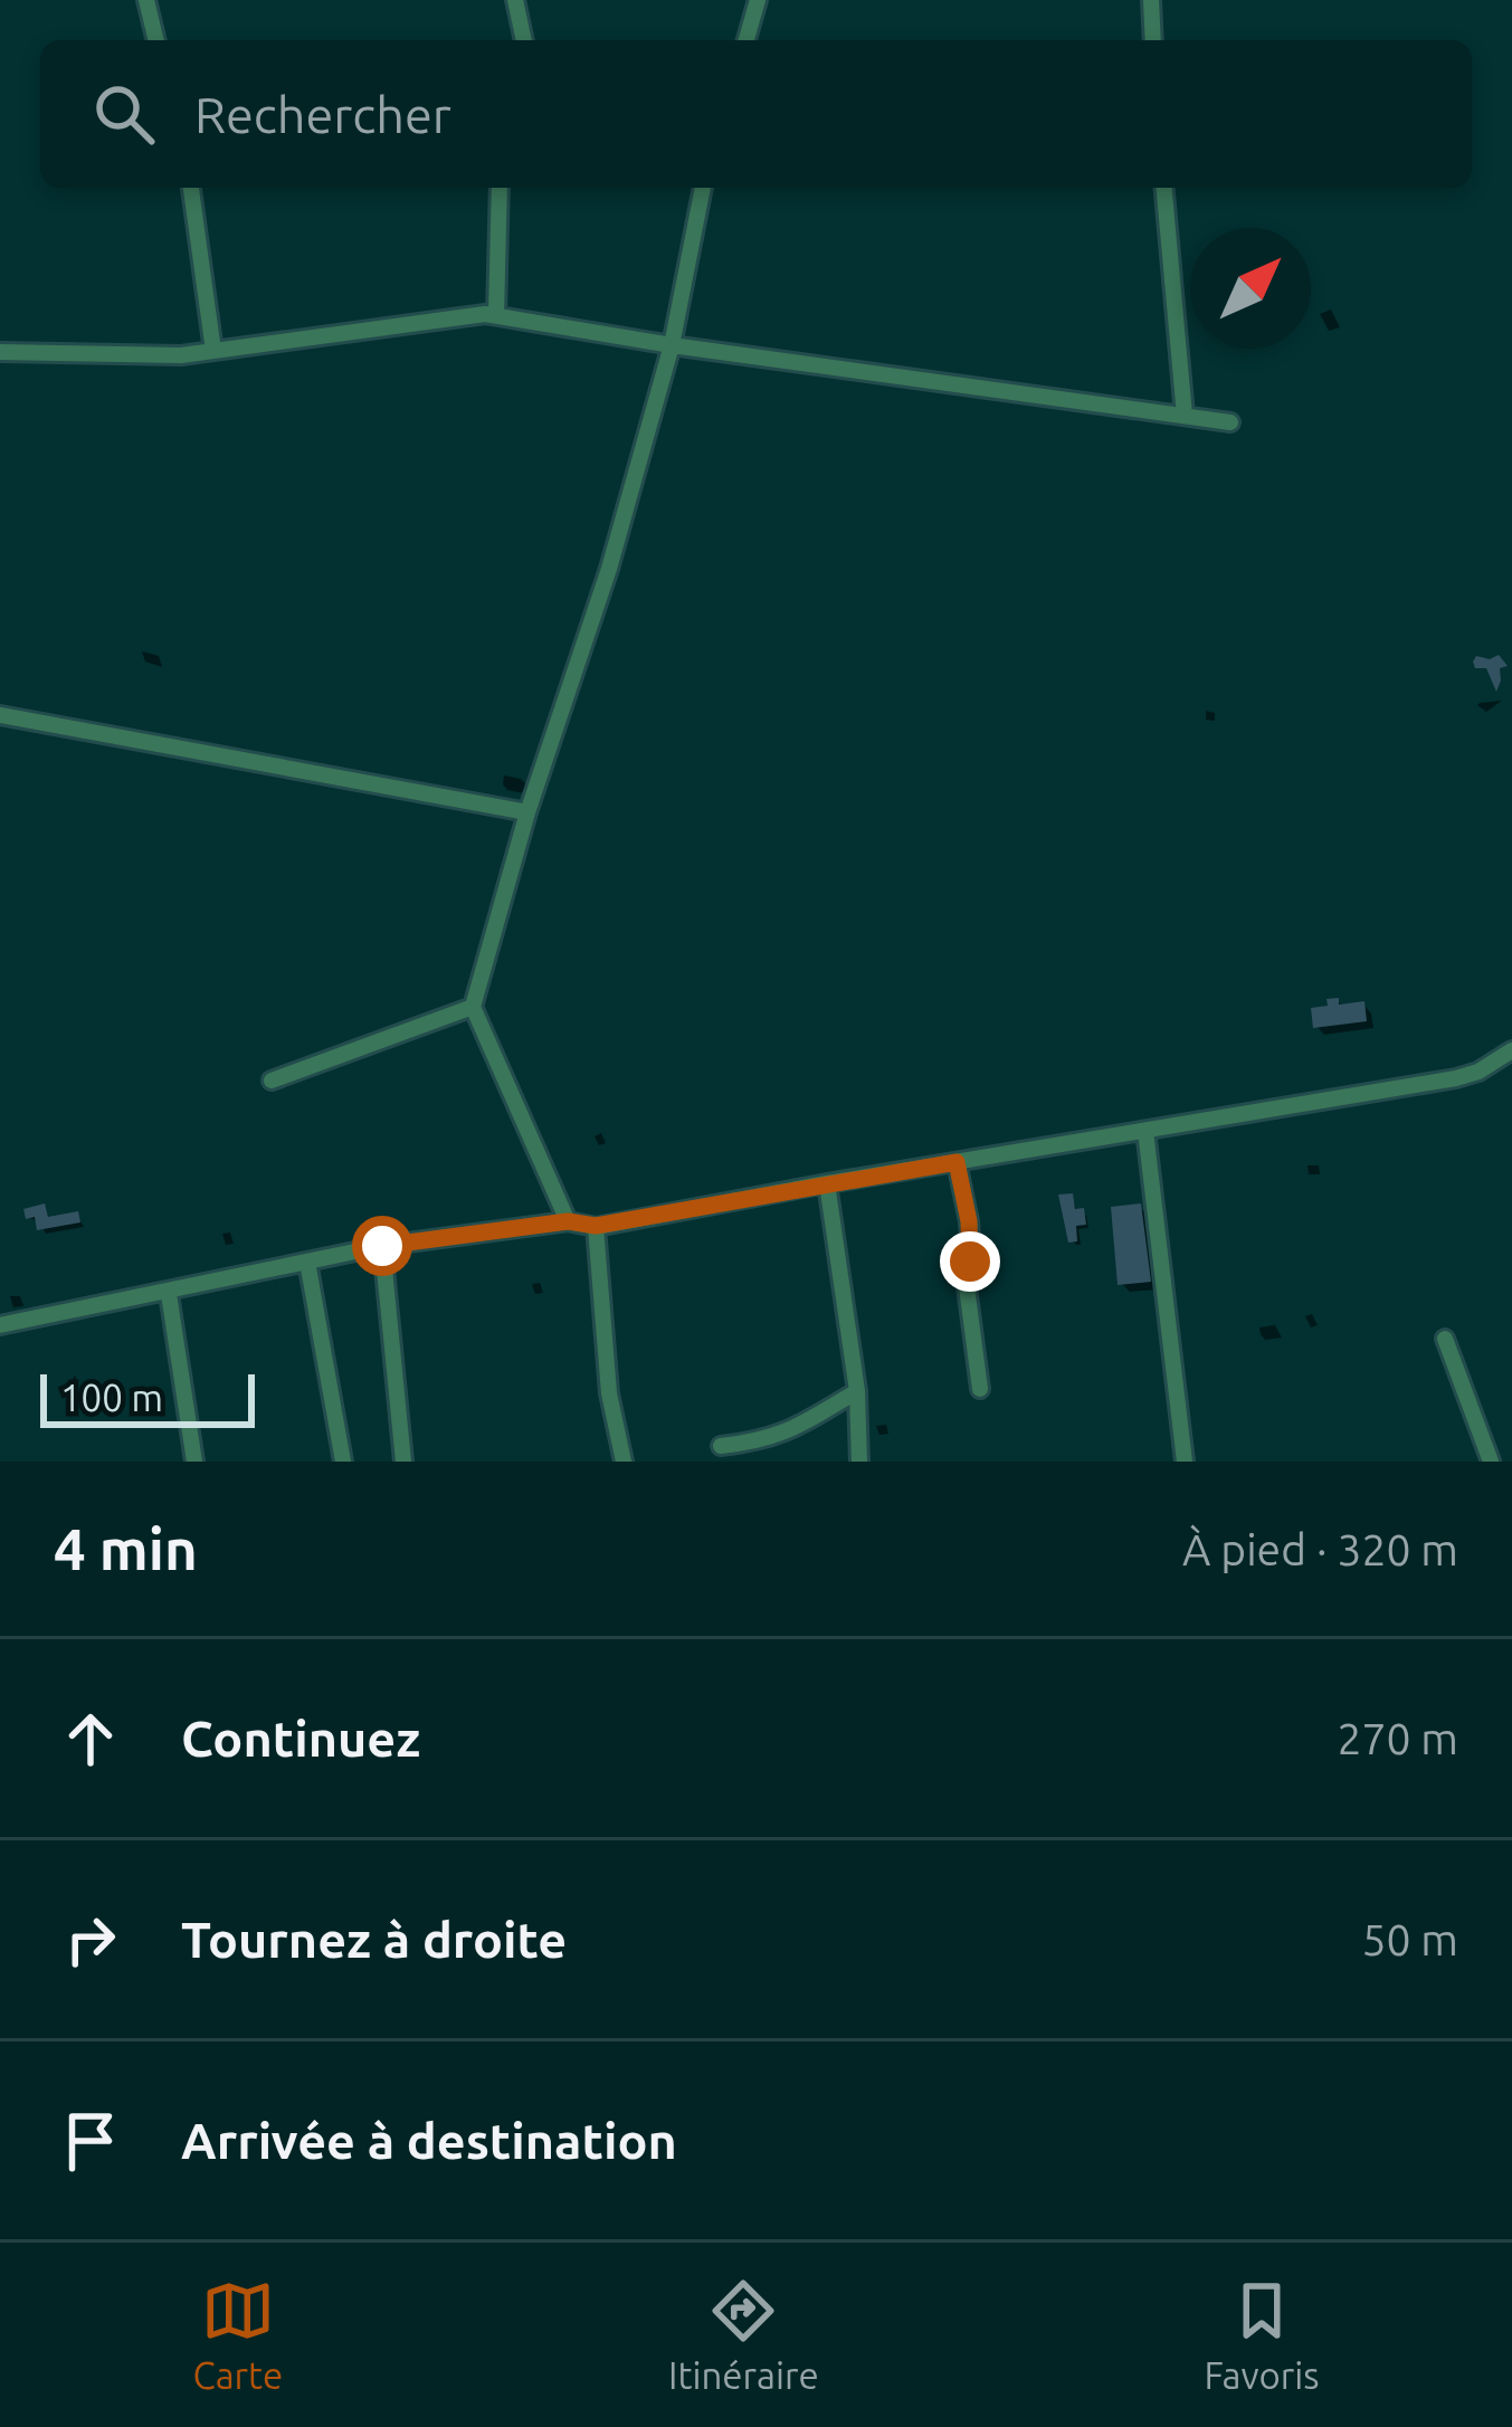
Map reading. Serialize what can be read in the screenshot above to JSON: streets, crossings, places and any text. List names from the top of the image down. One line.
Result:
{"scale_bar":"100 m","north":"top right","page":{"search":"Rechercher","scale":"100 m","heading":["4 min","À pied · 320 m"],"list":[["Continuez","270 m"],["Tournez à droite","50 m"],"Arrivée à destination"],"nav":["Carte","Itinéraire","Favoris"]}}
